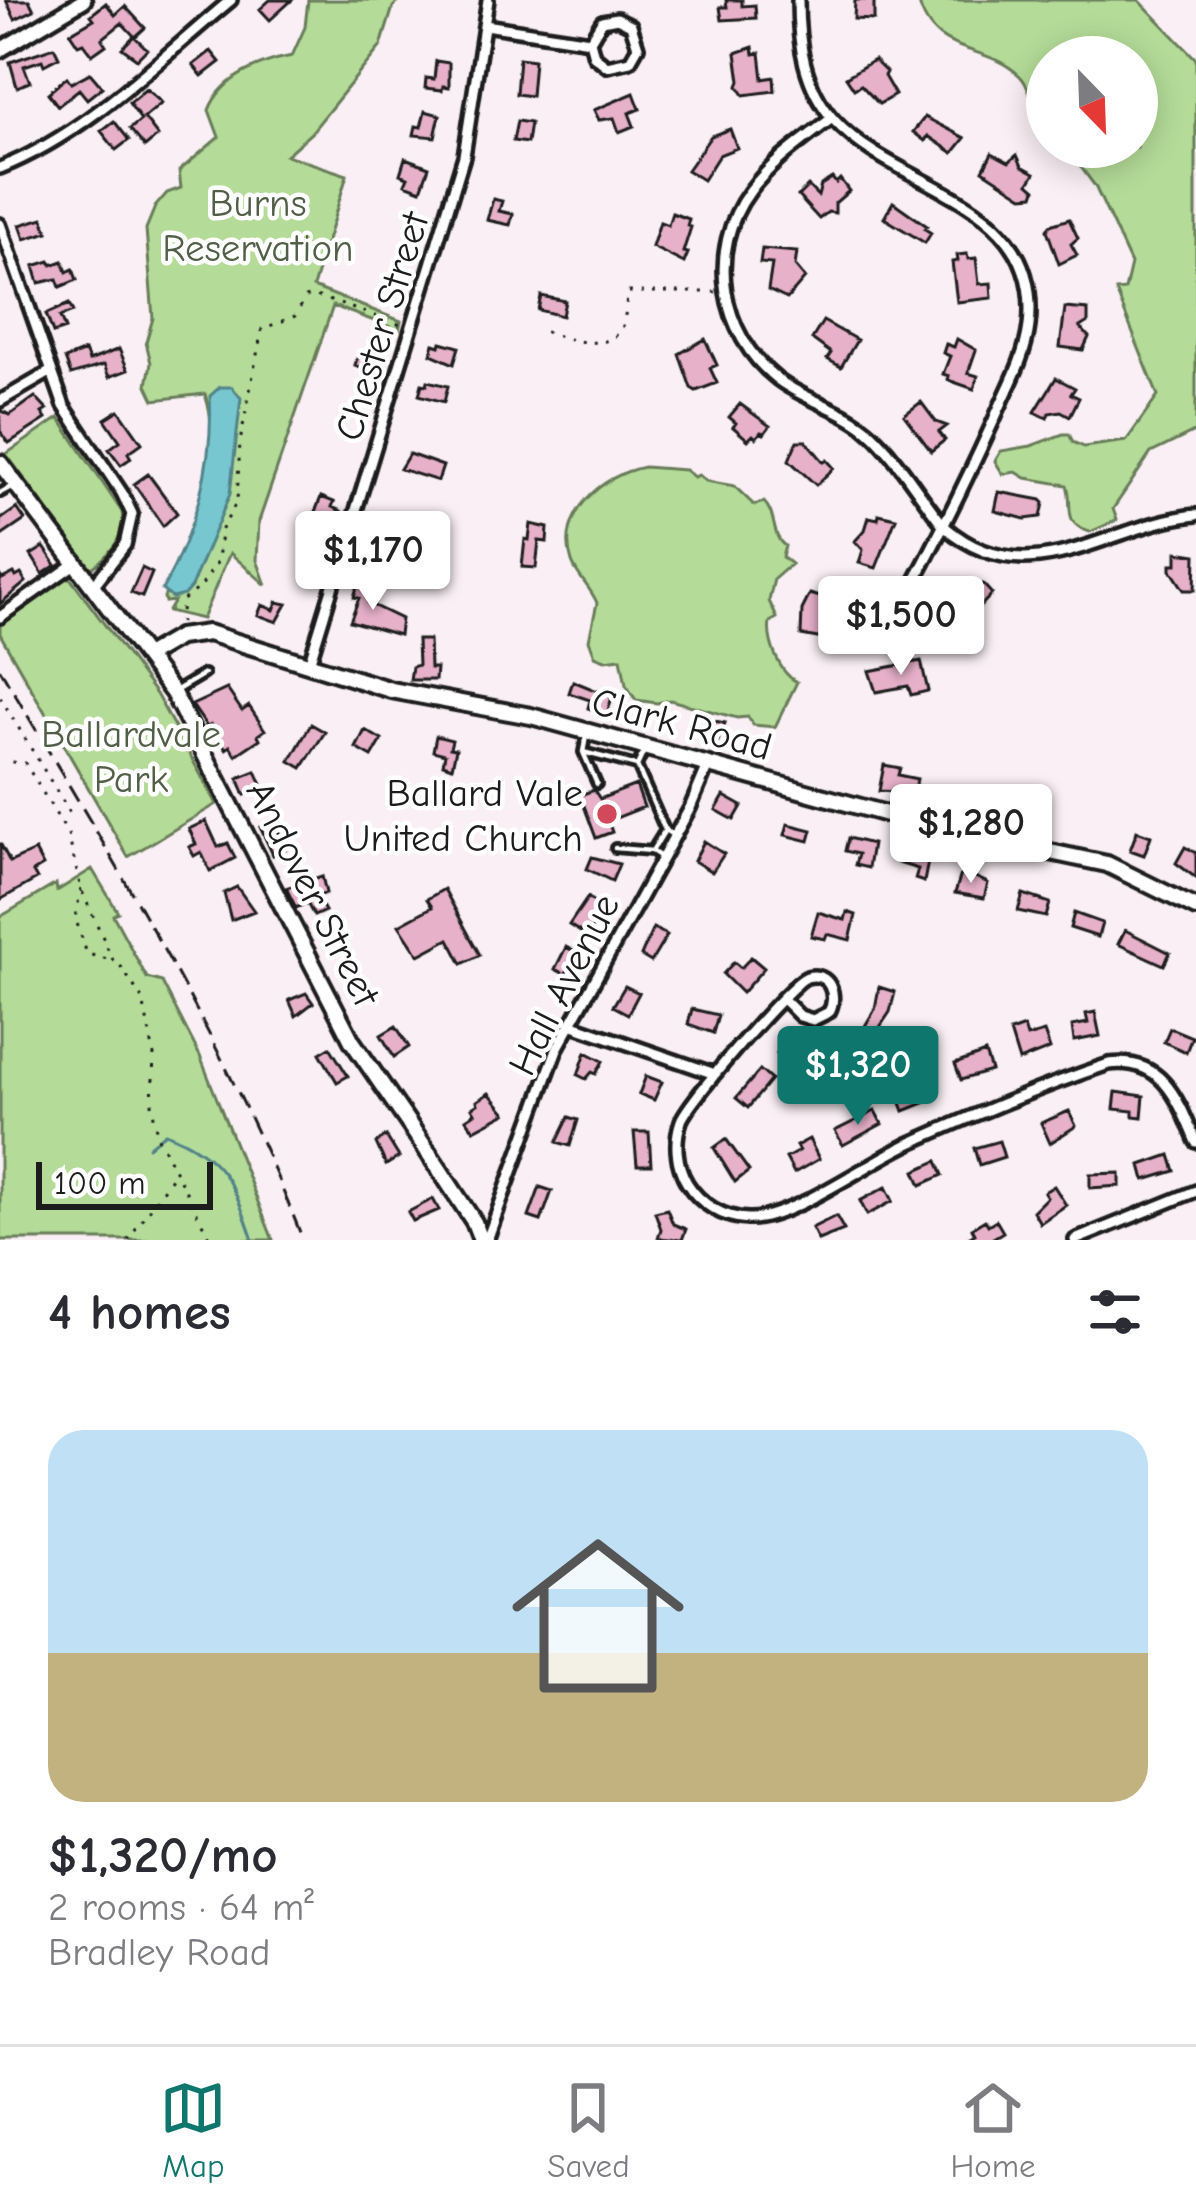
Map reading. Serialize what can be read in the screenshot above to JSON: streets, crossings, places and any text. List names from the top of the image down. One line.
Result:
{"streets":{"main road":["Clark Road","Andover Street"],"street":["Chester Street","Hall Avenue"]},"crossings":[["Chester Street","Clark Road"],["Clark Road","Hall Avenue"],["Andover Street","Hall Avenue"]],"parks":["Burns Reservation","Ballardvale Park"],"places":["Ballard Vale United Church"],"scale_bar":"100 m","north":"bottom right","page":{"price":["$1,170","$1,500","$1,280","$1,320"],"scale":"100 m","heading":"4 homes","list":[{"name":"$1,320/mo","note":"2 rooms · 64 m² · Bradley Road"}],"tabs":["Map","Saved","Home"]}}
